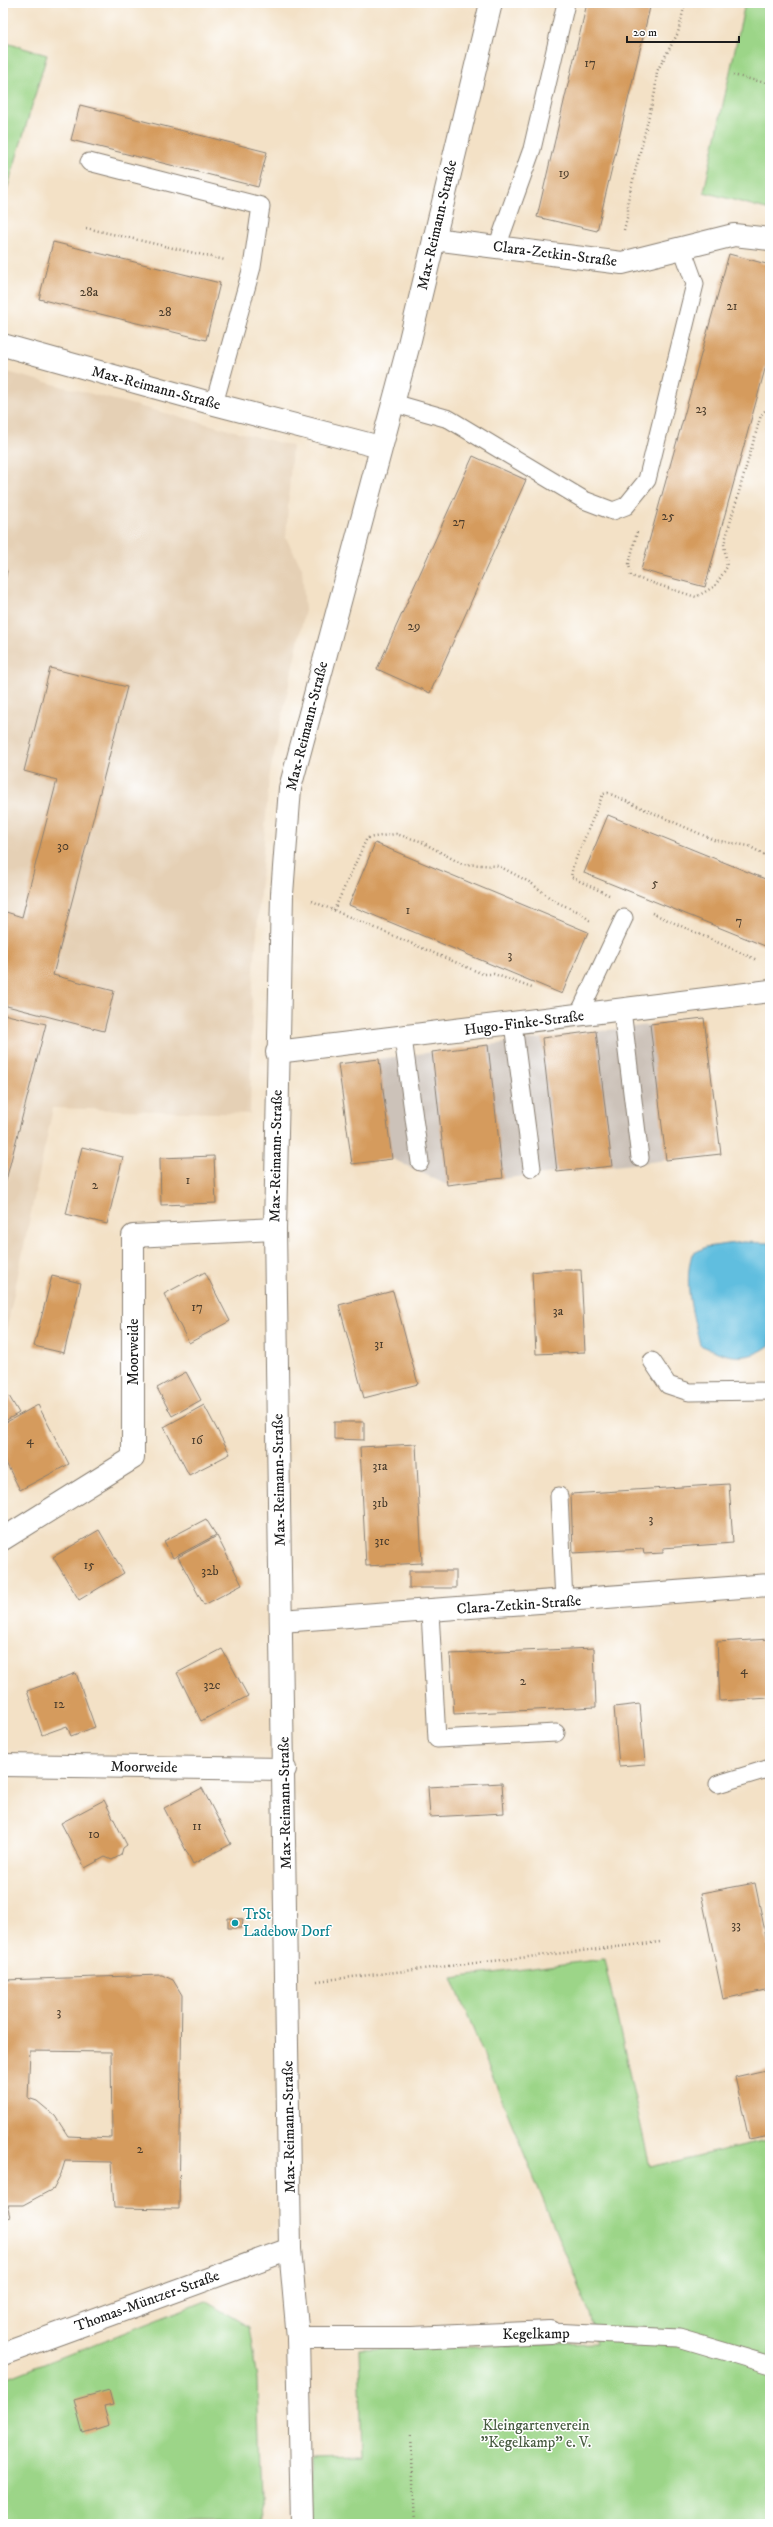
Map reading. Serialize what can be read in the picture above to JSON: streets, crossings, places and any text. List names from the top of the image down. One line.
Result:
{"streets":{"street":["Max-Reimann-Straße","Clara-Zetkin-Straße","Hugo-Finke-Straße","Moorweide","Thomas-Müntzer-Straße","Kegelkamp"]},"crossings":[["Max-Reimann-Straße","Clara-Zetkin-Straße"],["Max-Reimann-Straße","Hugo-Finke-Straße"],["Max-Reimann-Straße","Moorweide"],["Max-Reimann-Straße","Thomas-Müntzer-Straße"],["Max-Reimann-Straße","Kegelkamp"]],"parks":["Kleingartenverein \"Kegelkamp\" e. V."],"places":["TrSt Ladebow Dorf"],"house_numbers":["17","19","28a","21","28","23","25","27","29","30","5","1","7","3","1","2","17","3a","31","4","16","31a","31b","3","31c","15","32b","4","2","32c","12","11","10","33","3","2"],"scale_bar":"20 m"}
